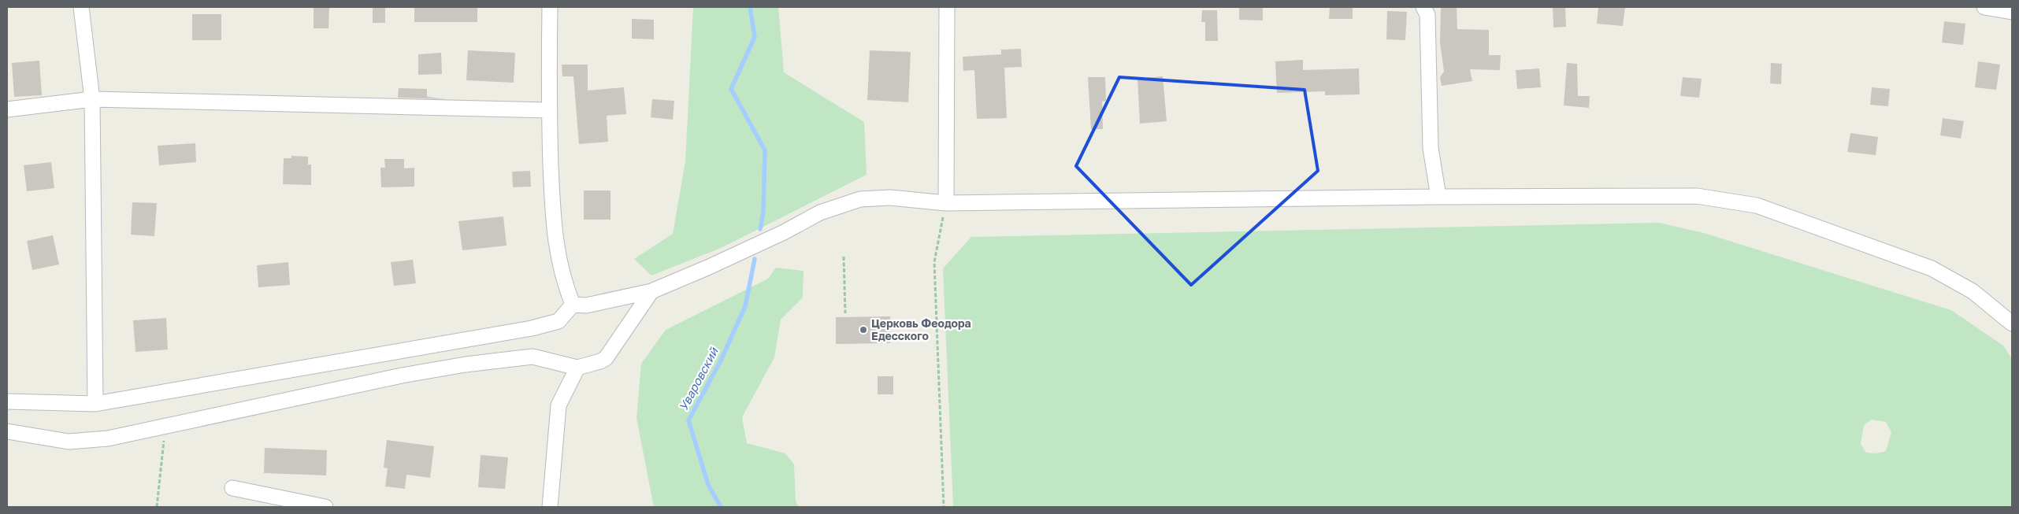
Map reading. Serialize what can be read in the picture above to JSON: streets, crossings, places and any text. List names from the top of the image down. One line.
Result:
{"water":["Уваровский"],"places":["Церковь Феодора Едесского"]}
